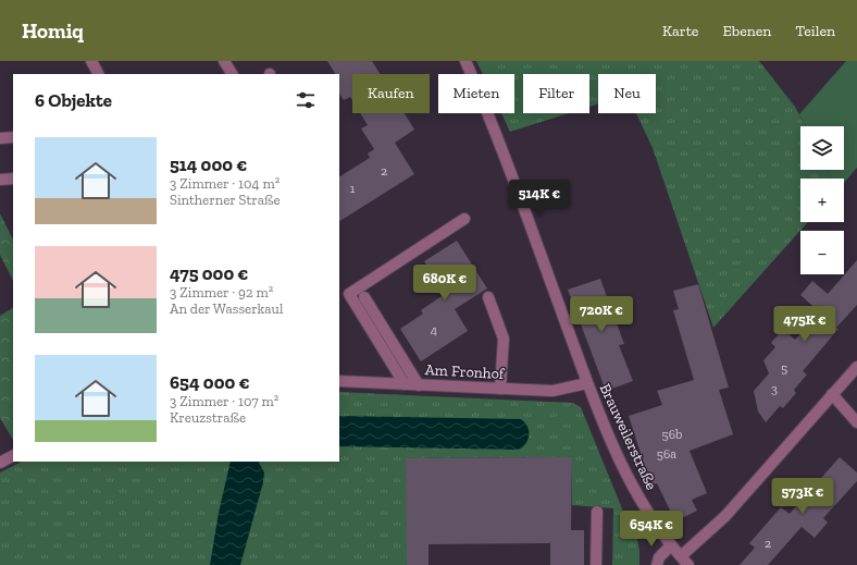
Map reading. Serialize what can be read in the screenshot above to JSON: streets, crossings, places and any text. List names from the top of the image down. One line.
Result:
{"streets":{"street":["Am Fronhof","Brauweilerstraße"]},"crossings":[["Am Fronhof","Brauweilerstraße"]],"house_numbers":["2","1","4","5","3","56b","56a","2"],"page":{"header":"Homiq","nav":["Karte","Ebenen","Teilen"],"chip":["Kaufen","Mieten","Filter","Neu"],"heading":"6 Objekte","map_buttons":["+","−"],"list":[{"name":"514 000 €","note":"3 Zimmer · 104 m² · Sintherner Straße"},{"name":"475 000 €","note":"3 Zimmer · 92 m² · An der Wasserkaul"},{"name":"654 000 €","note":"3 Zimmer · 107 m² · Kreuzstraße"}],"price":["514K €","680K €","720K €","475K €","573K €","654K €"]}}
